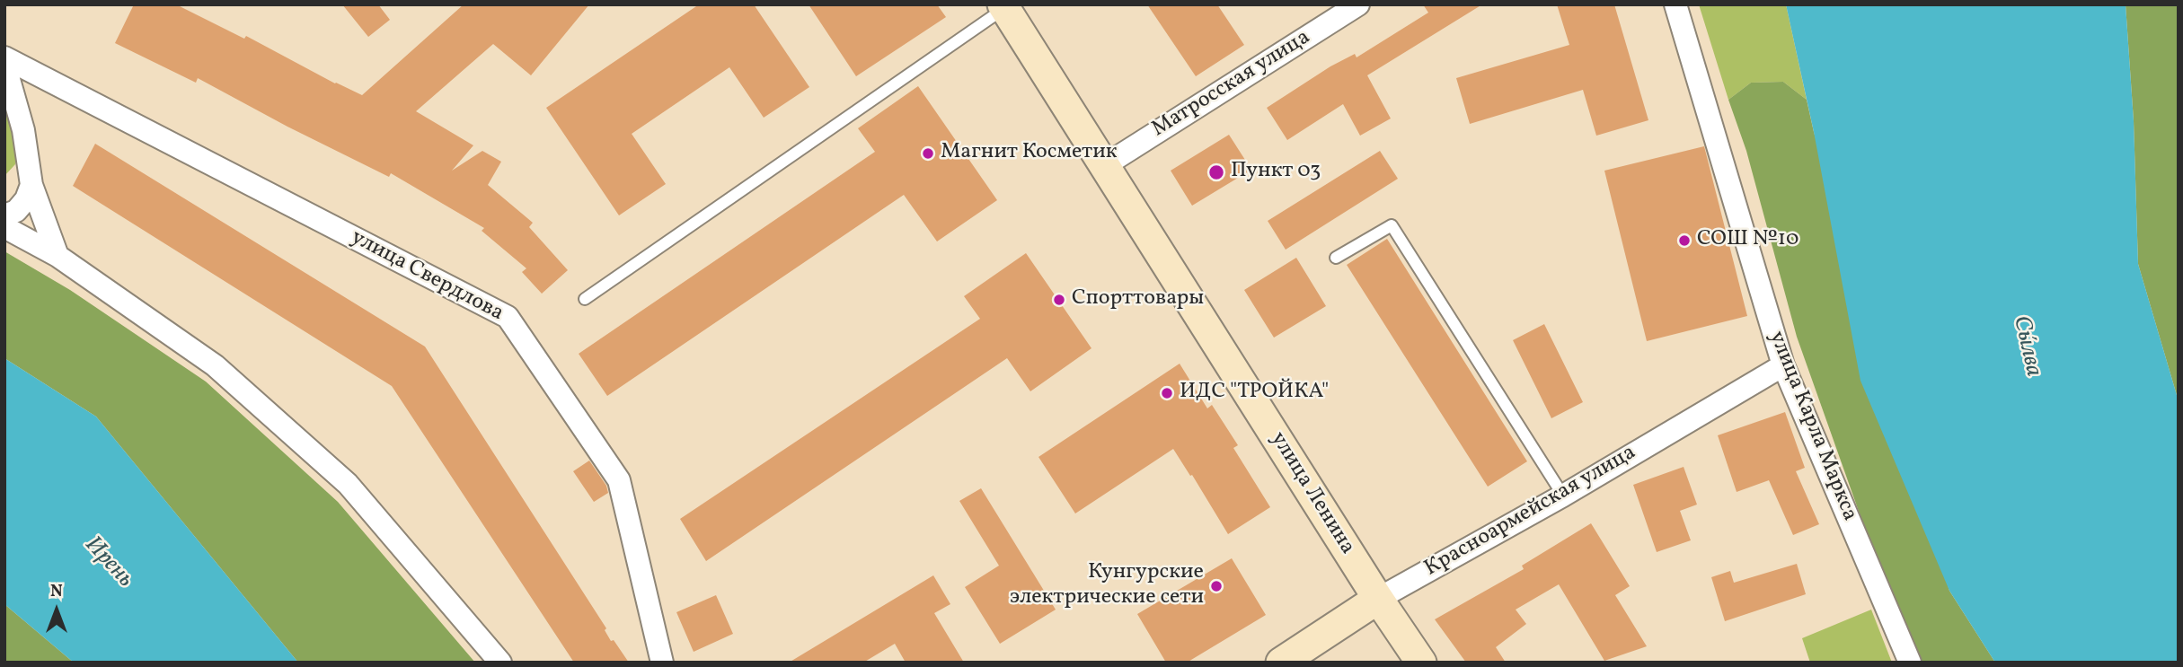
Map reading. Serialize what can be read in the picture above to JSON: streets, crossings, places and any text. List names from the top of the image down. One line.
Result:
{"streets":{"street":["Матросская улица","улица Свердлова","улица Карла Маркса","улица Ленина","Красноармейская улица"]},"crossings":[["Матросская улица","улица Ленина"],["улица Карла Маркса","Красноармейская улица"],["улица Ленина","Красноармейская улица"]],"water":["Сы́лва","Ирень"],"places":["Магнит Косметик","Пункт 03","СОШ №10","Спорттовары","ИДС \"ТРОЙКА\"","Кунгурские электрические сети"],"north":"top"}
